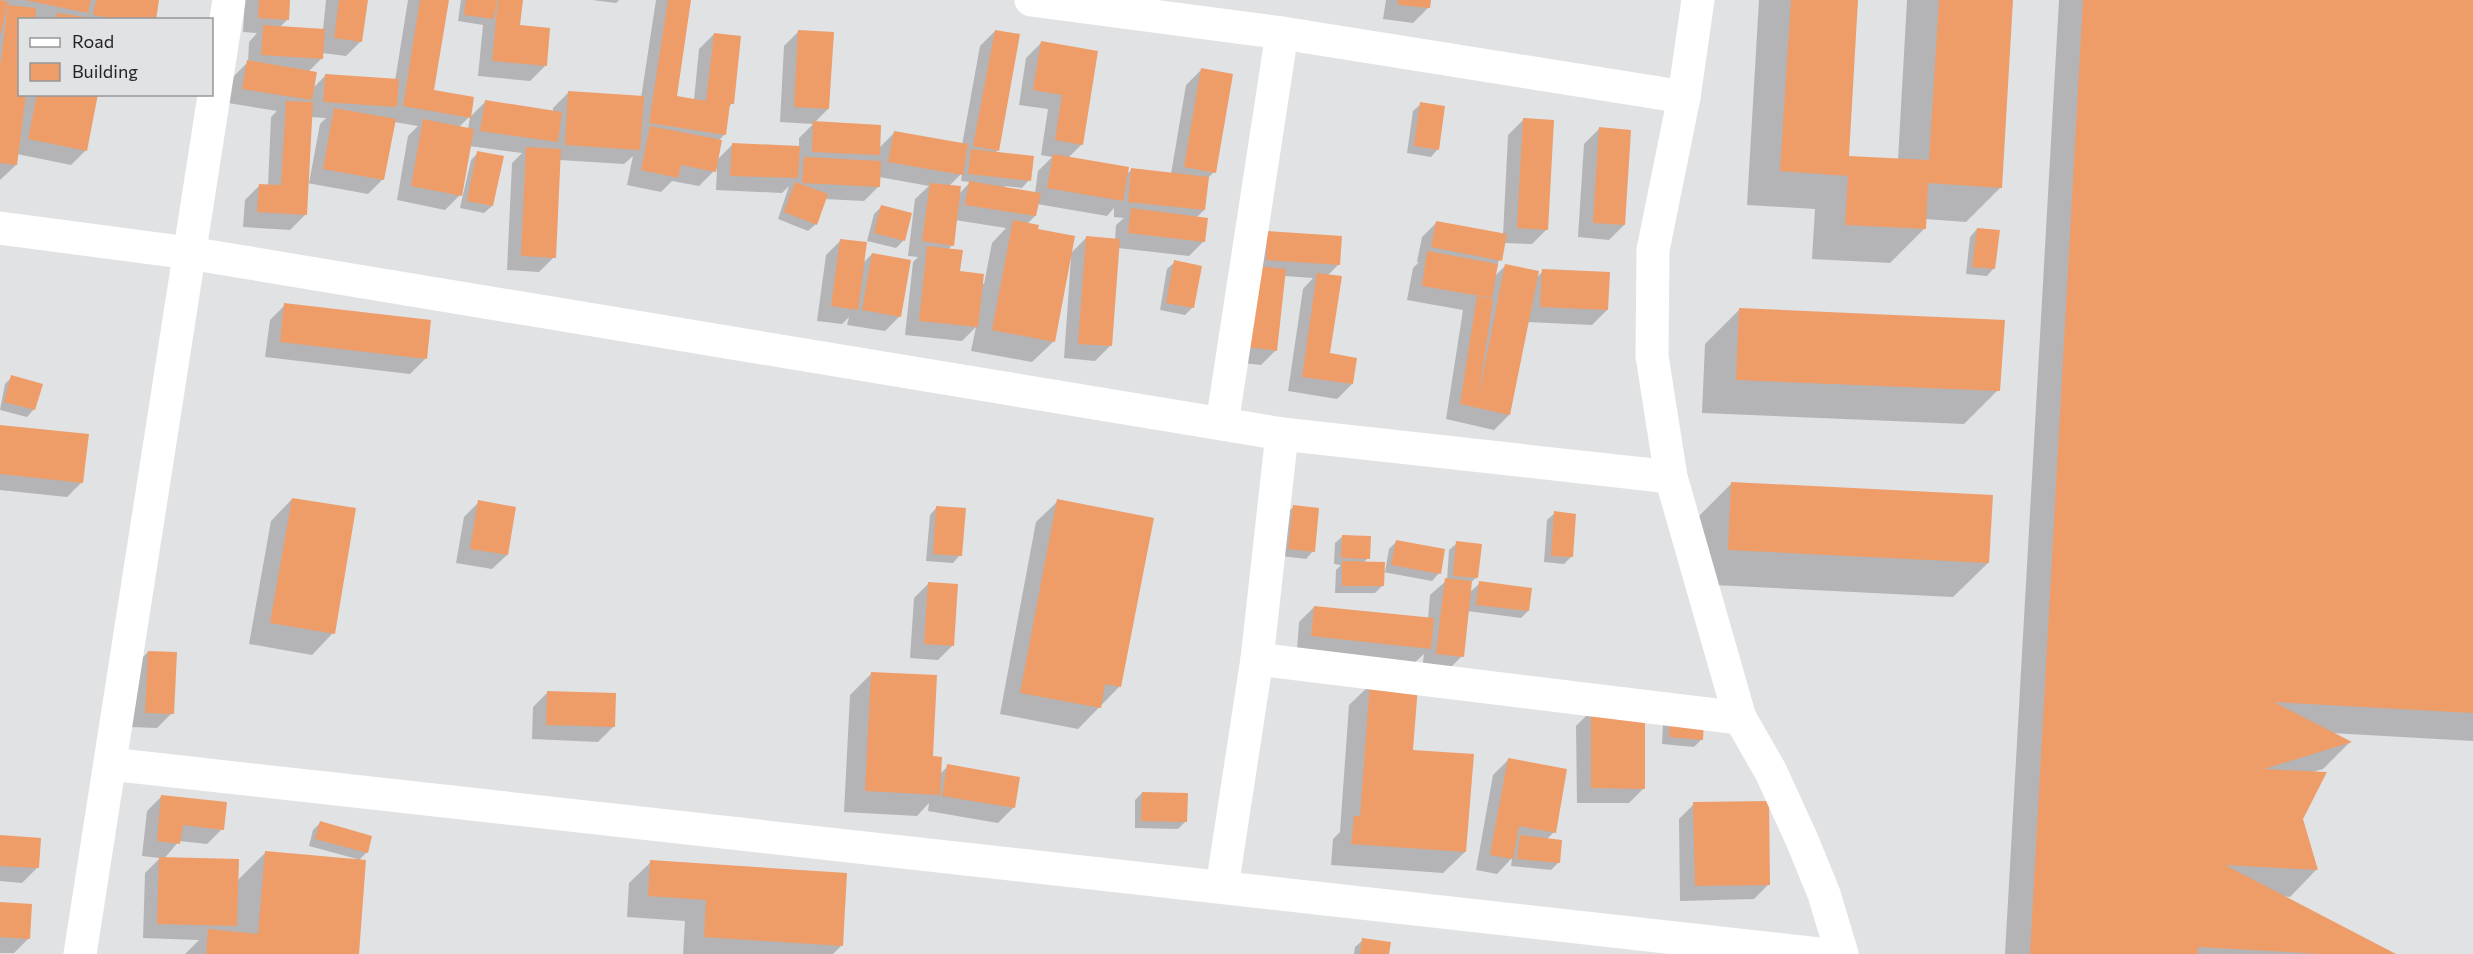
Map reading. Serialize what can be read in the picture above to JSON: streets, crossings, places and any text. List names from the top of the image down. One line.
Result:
{"legend":["Road","Building"]}
